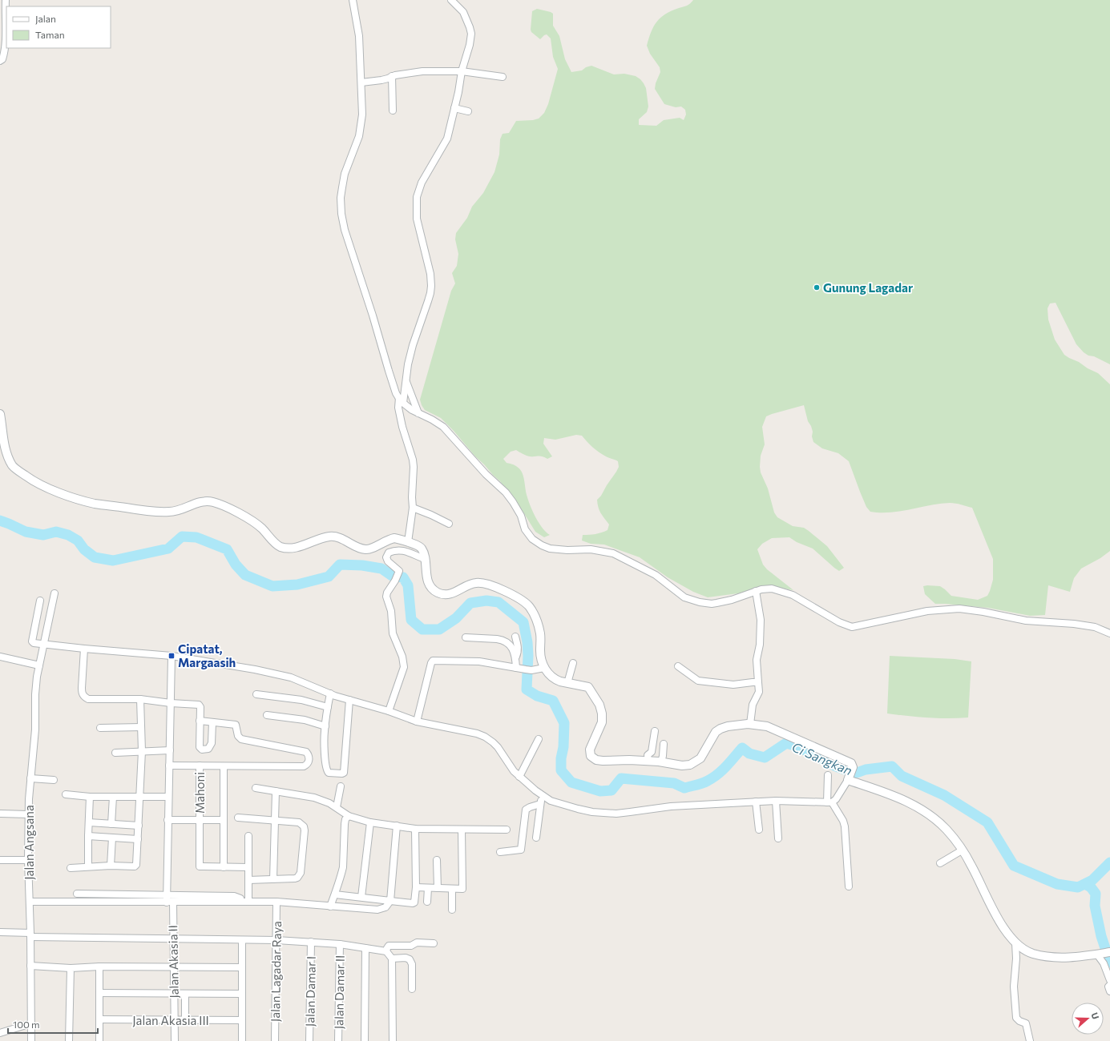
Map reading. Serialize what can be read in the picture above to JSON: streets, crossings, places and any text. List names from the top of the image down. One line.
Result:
{"streets":{"street":["Mahoni","Jalan Angsana","Jalan Akasia II","Jalan Lagadar Raya","Jalan Damar I","Jalan Damar II","Jalan Akasia III"]},"crossings":[["Jalan Akasia II","Jalan Akasia III"]],"water":["Ci Sangkan"],"places":{"other":["Gunung Lagadar"],"transit":["Cipatat, Margaasih"]},"legend":["Jalan","Taman"],"scale_bar":"100 m","north":"right"}
